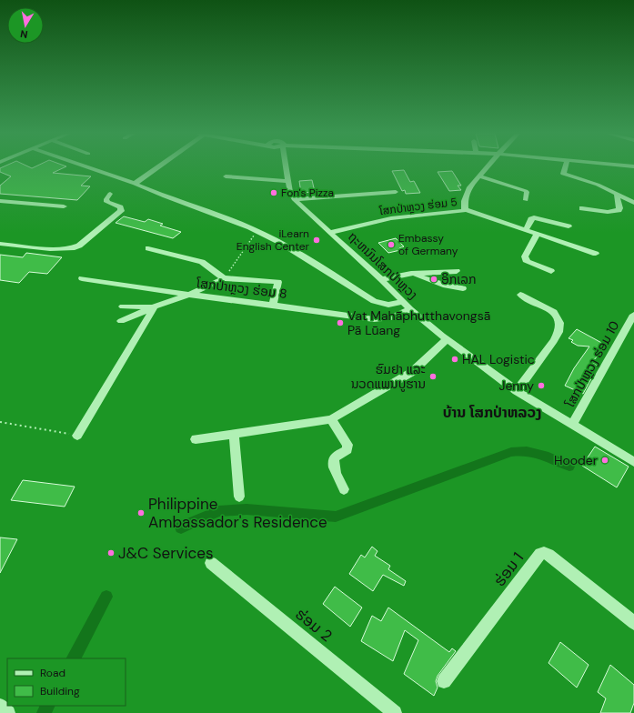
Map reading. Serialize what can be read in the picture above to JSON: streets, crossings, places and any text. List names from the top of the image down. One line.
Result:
{"streets":{"street":["ໂສກປ່າຫຼວງ ຮ່ອມ 5","ຖະຫນົນໂສກປ່າຫຼວງ","ໂສກປ່າຫຼວງ ຮ່ອມ 8","ໂສກປ່າຫຼວງ ຮ່ອມ 10","ຮ່ອມ 1","ຮ່ອມ 2"]},"crossings":[["ໂສກປ່າຫຼວງ ຮ່ອມ 5","ຖະຫນົນໂສກປ່າຫຼວງ"],["ຖະຫນົນໂສກປ່າຫຼວງ","ໂສກປ່າຫຼວງ ຮ່ອມ 8"],["ຖະຫນົນໂສກປ່າຫຼວງ","ໂສກປ່າຫຼວງ ຮ່ອມ 10"]],"districts":["ບ້ານ ໂສກປ່າຫລວງ"],"places":["Fon's Pizza","iLearn English Center","Embassy of Germany","ອິກເລກ","Vat Mahāphutthavongsā Pā Lūang","HAL Logistic","ຮົມຢາ ແລະ ນວດແພນບູຮານ","Jenny","Hooder","Philippine Ambassador's Residence","J&C Services"],"legend":["Road","Building"],"north":"bottom"}
